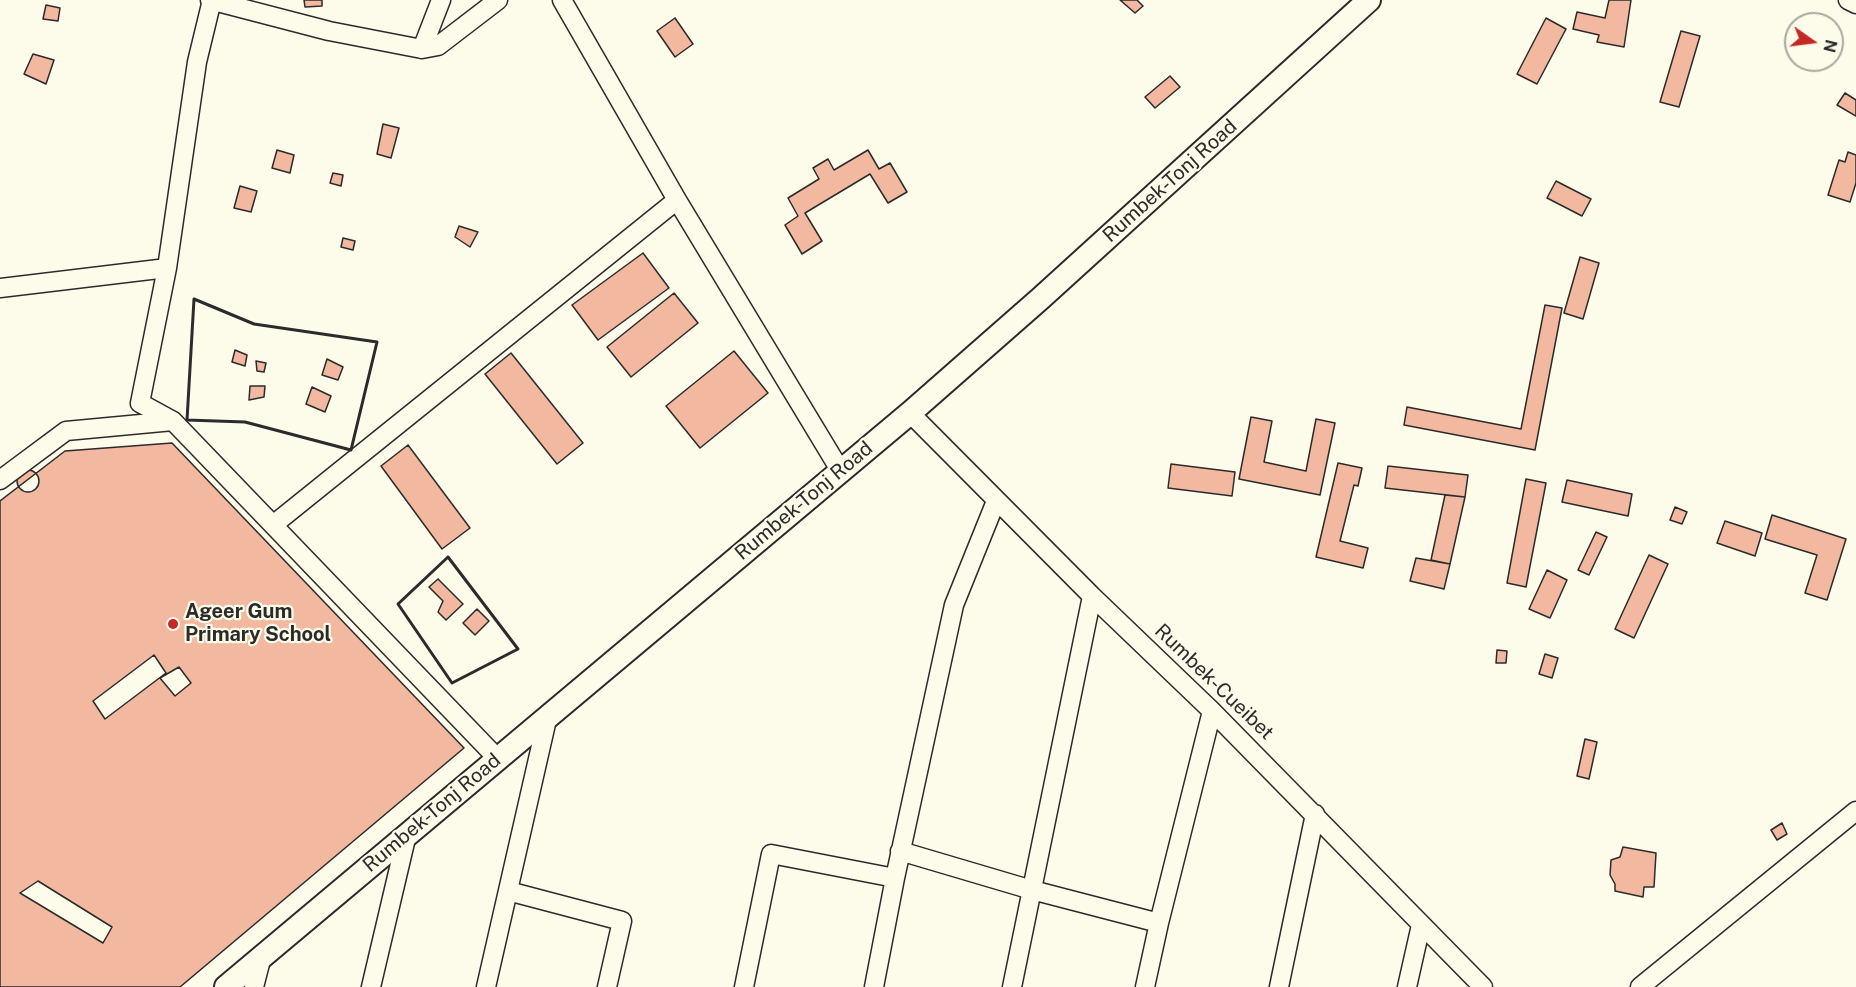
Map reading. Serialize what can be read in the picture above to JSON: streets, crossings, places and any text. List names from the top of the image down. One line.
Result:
{"streets":{"main road":["Rumbek-Tonj Road"],"street":["Rumbek-Cueibet"]},"crossings":[["Rumbek-Tonj Road","Rumbek-Cueibet"]],"places":["Ageer Gum Primary School"],"north":"right"}
